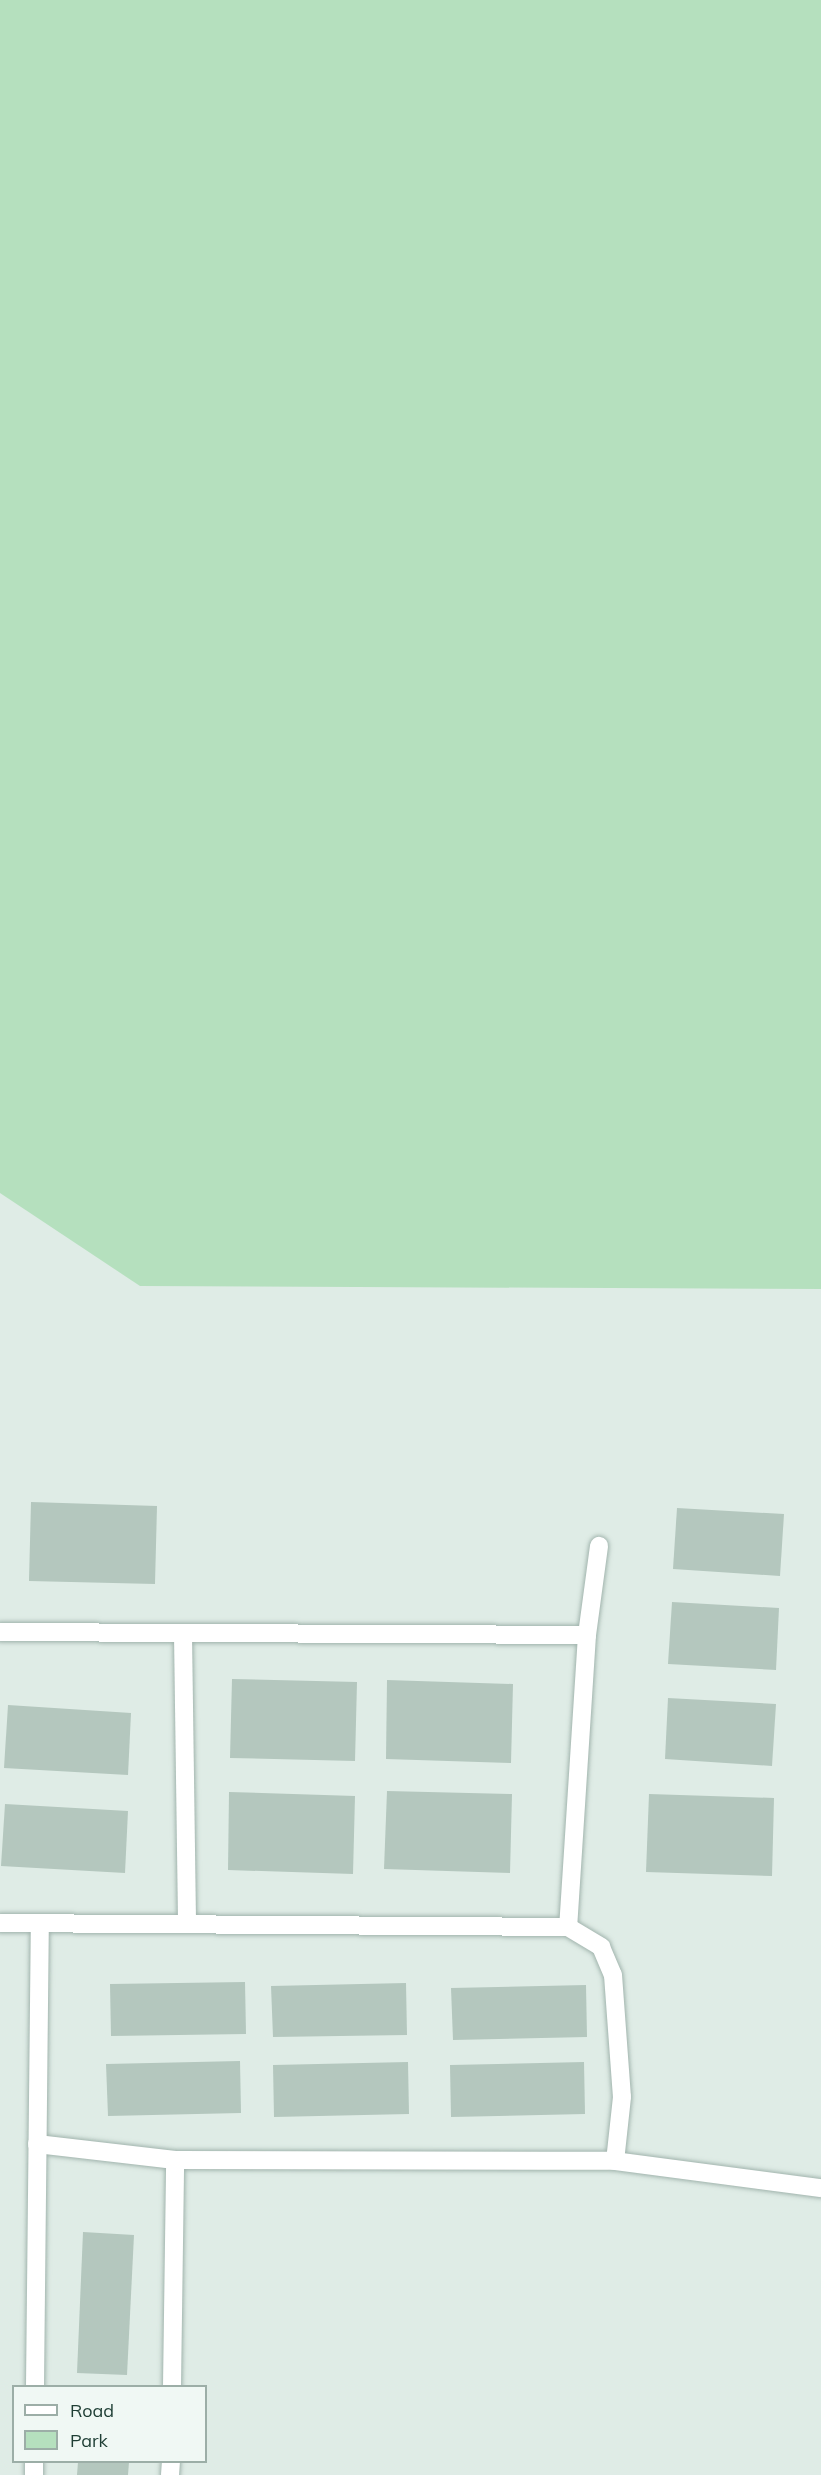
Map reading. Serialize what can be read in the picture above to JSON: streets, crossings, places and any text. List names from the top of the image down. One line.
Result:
{"legend":["Road","Park"]}
